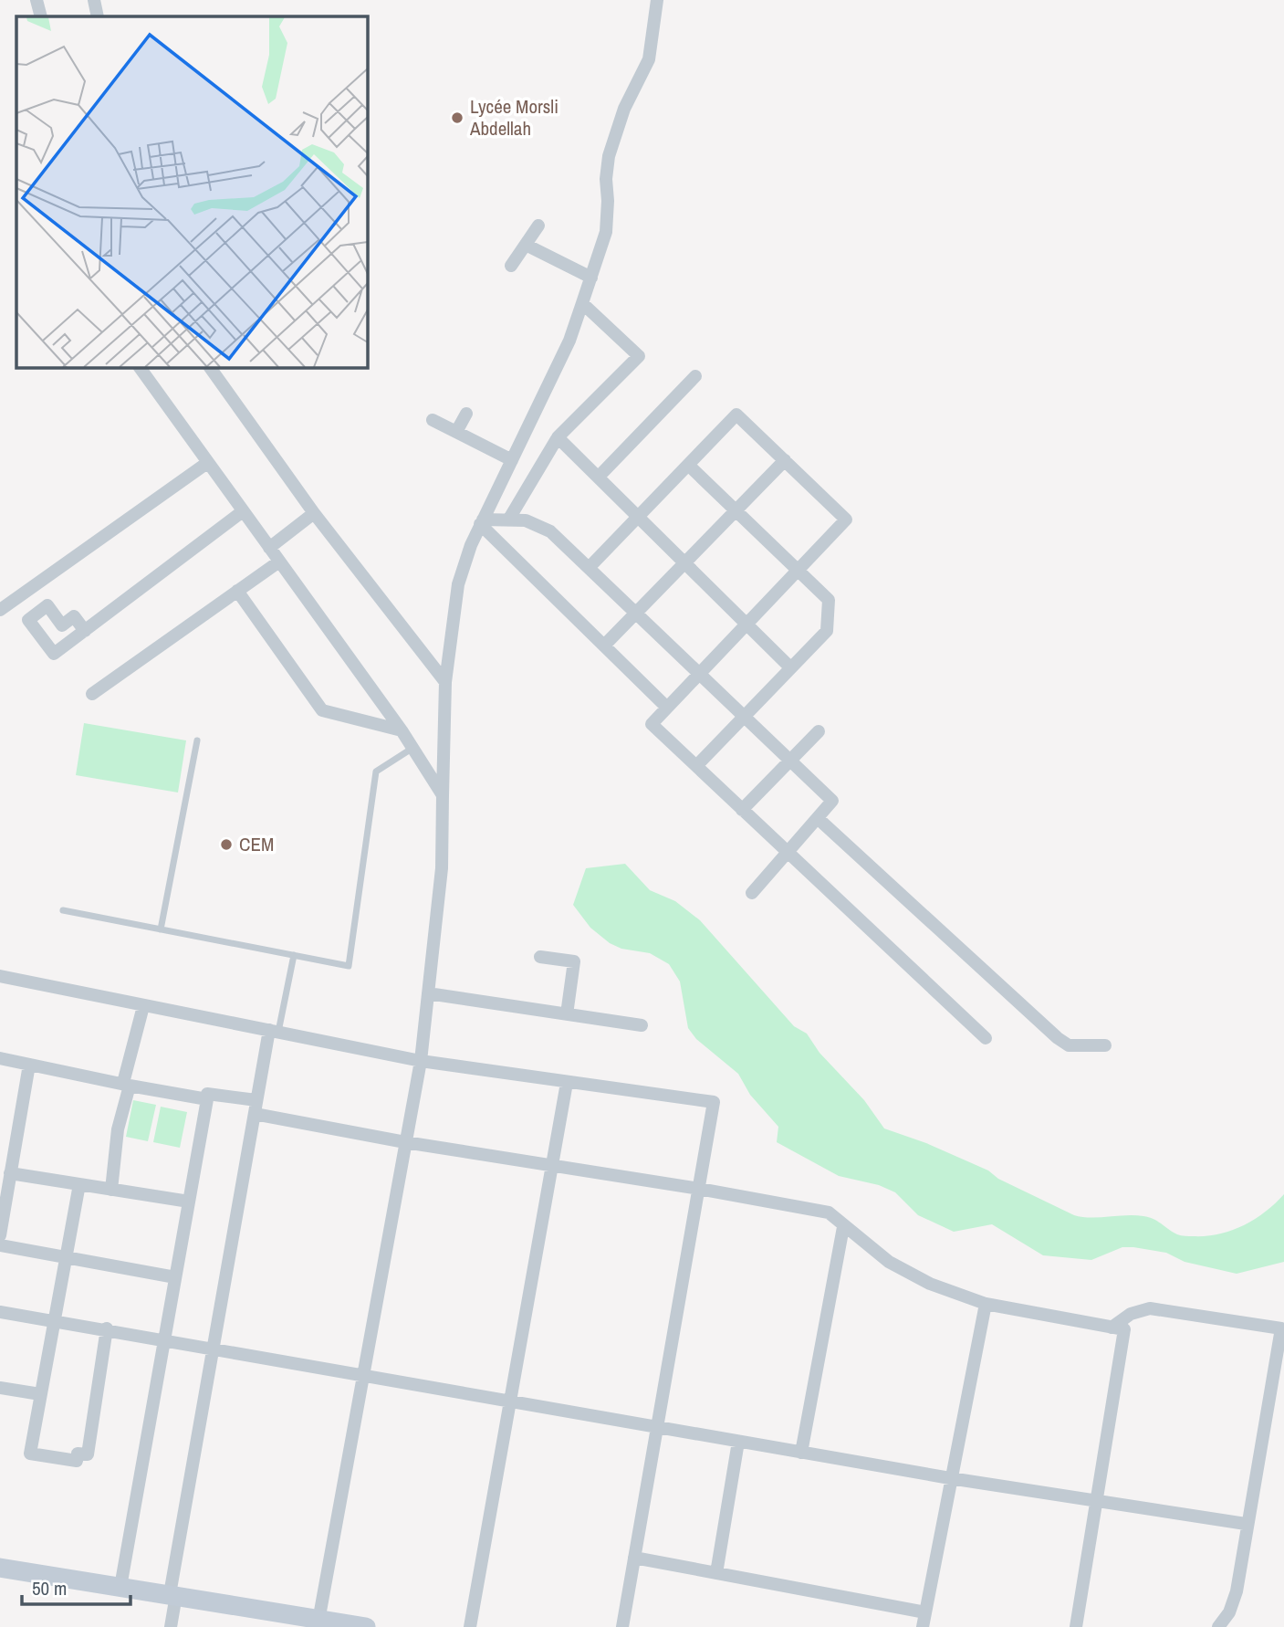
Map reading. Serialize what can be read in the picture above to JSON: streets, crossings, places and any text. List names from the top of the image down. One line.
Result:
{"places":["Lycée Morsli Abdellah","CEM"],"scale_bar":"50 m"}
